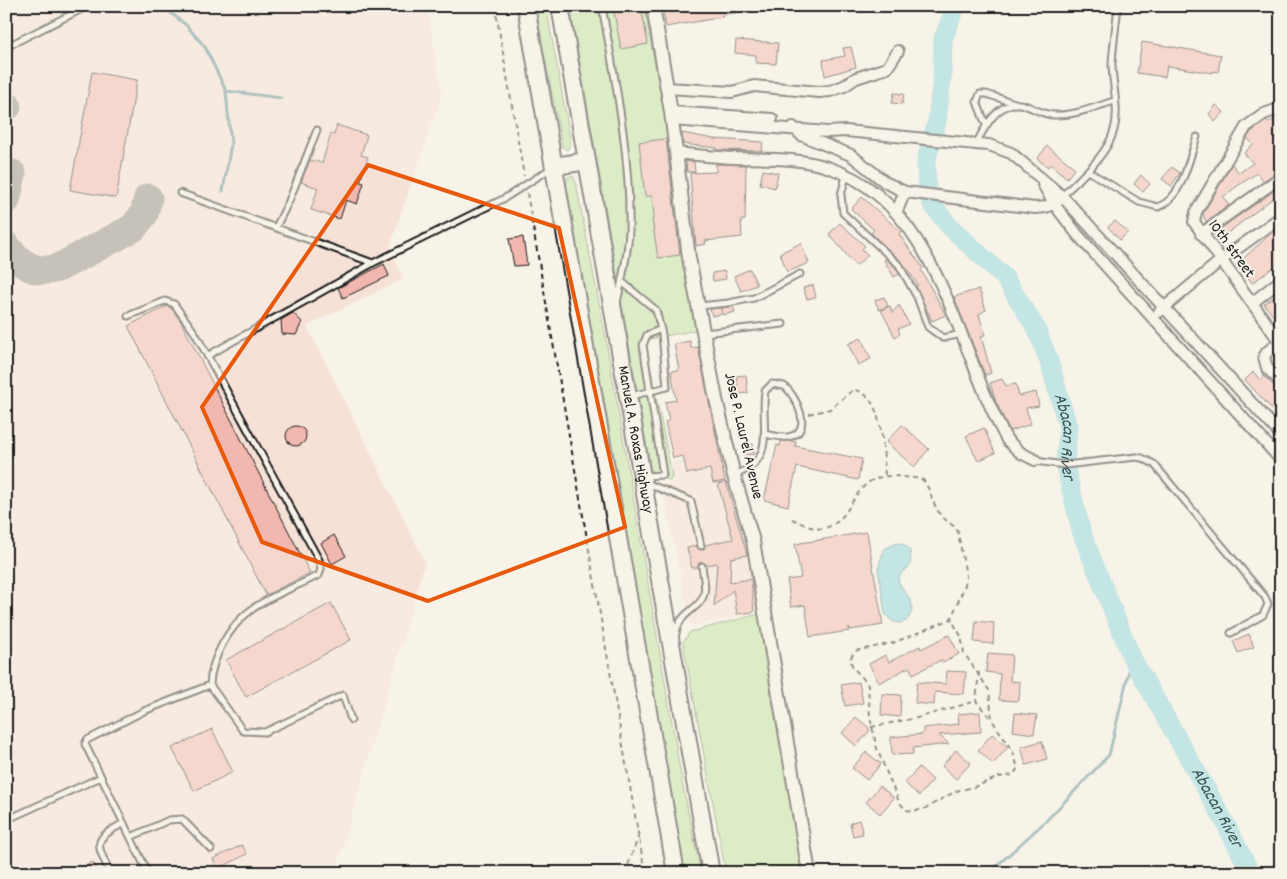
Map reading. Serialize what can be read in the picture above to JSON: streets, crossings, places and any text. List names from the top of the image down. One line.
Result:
{"streets":{"main road":["Manuel A. Roxas Highway"],"street":["10th street","Jose P. Laurel Avenue"]},"water":["Abacan River"]}
